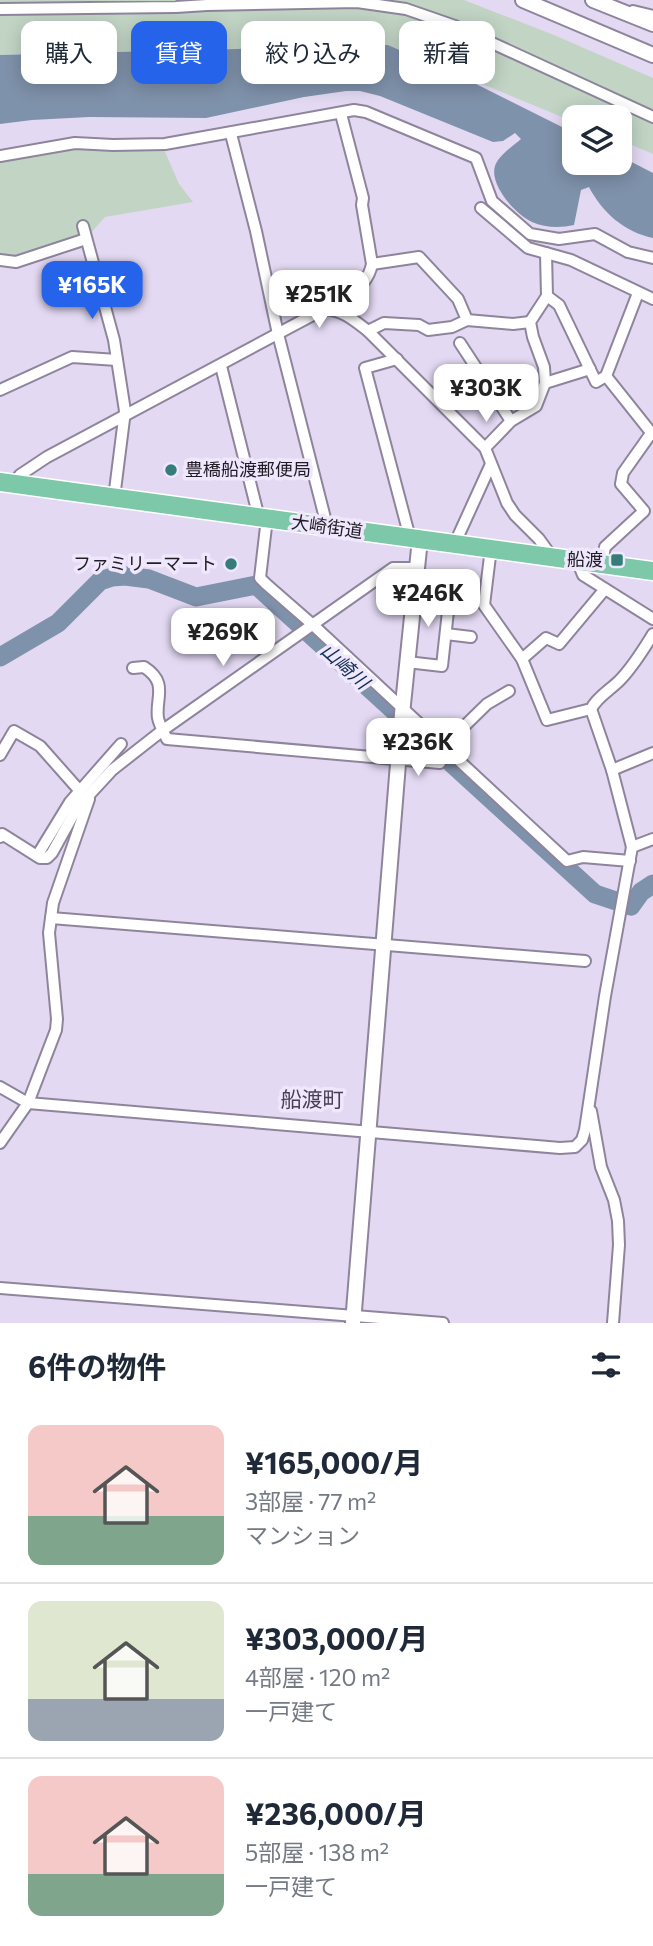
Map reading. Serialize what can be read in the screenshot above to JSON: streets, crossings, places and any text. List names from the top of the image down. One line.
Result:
{"streets":{"main road":["大崎街道"]},"districts":["船渡町"],"water":["山崎川"],"places":{"other":["豊橋船渡郵便局","ファミリーマート"],"transit":["船渡"]},"page":{"chip":["購入","賃貸","絞り込み","新着"],"price":["¥165K","¥251K","¥303K","¥246K","¥269K","¥236K"],"heading":"6件の物件","list":[{"name":"¥165,000/月","note":"3部屋 · 77 m² · マンション"},{"name":"¥303,000/月","note":"4部屋 · 120 m² · 一戸建て"},{"name":"¥236,000/月","note":"5部屋 · 138 m² · 一戸建て"}]}}
